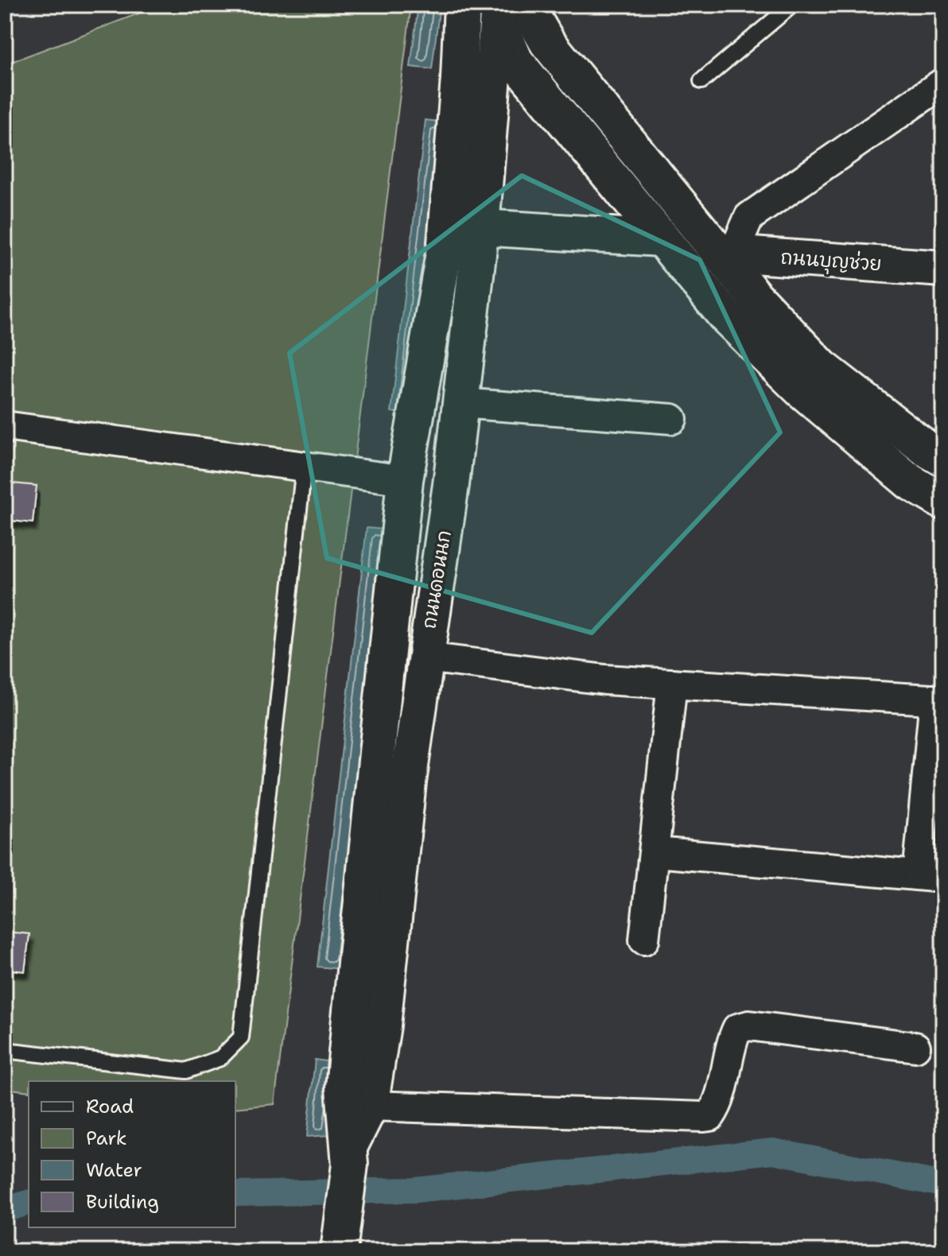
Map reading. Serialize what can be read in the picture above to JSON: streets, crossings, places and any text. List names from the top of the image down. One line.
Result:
{"streets":{"main road":["ถนนบุญช่วย","ถนนดอนนก"]},"legend":["Road","Park","Water","Building"]}
